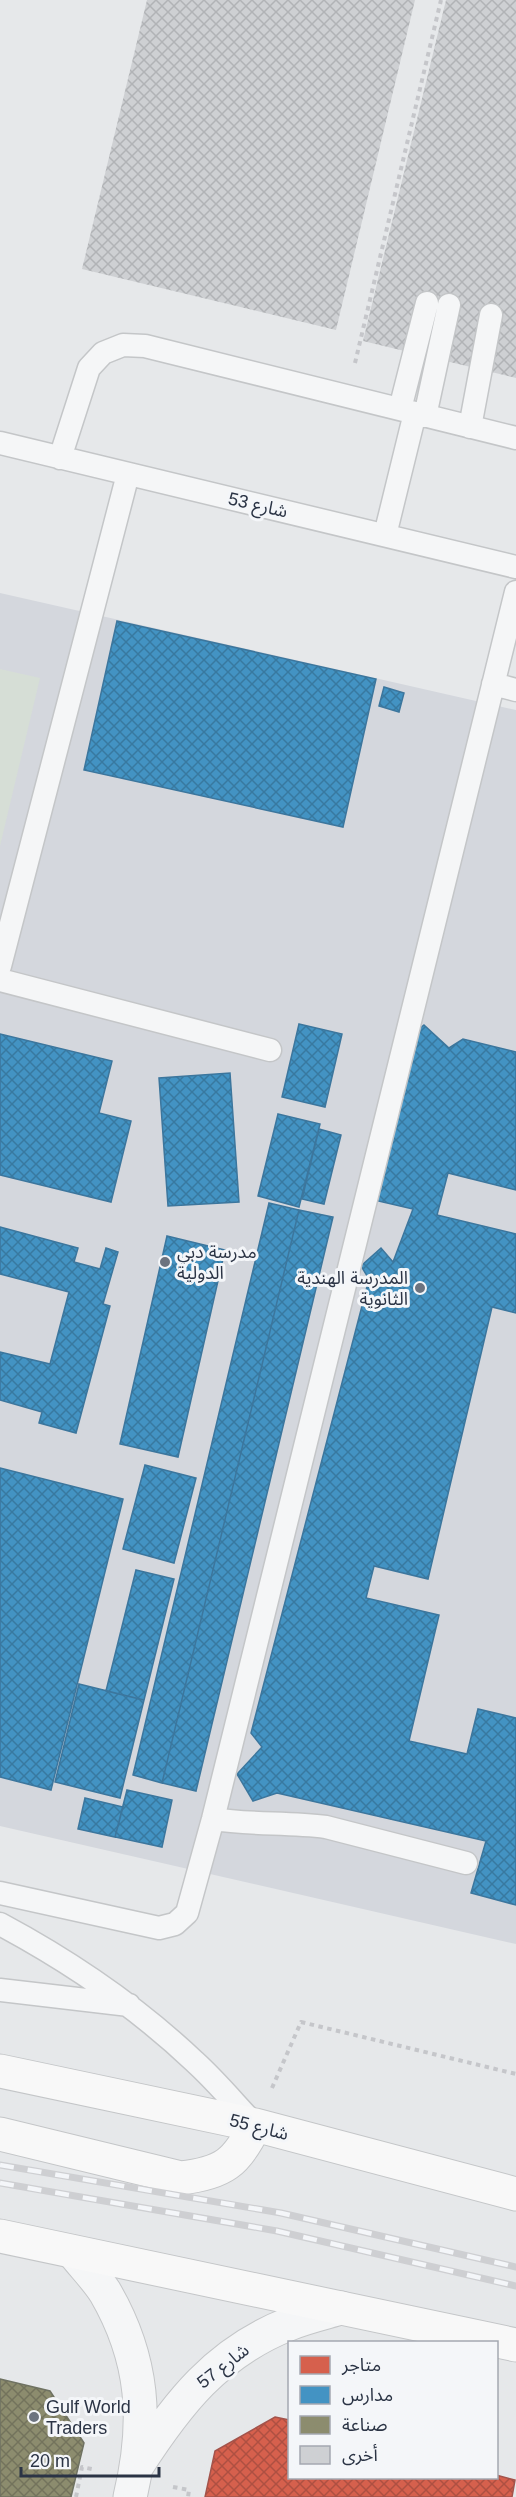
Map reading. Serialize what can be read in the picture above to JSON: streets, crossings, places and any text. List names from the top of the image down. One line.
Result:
{"streets":{"street":["شارع 55","شارع 57"],"lane":["شارع 53"]},"places":["مدرسة دبي الدولية","المدرسة الهندية الثانوية","Gulf World Traders"],"legend":["متاجر","مدارس","صناعة","أخرى"],"scale_bar":"20 m"}
